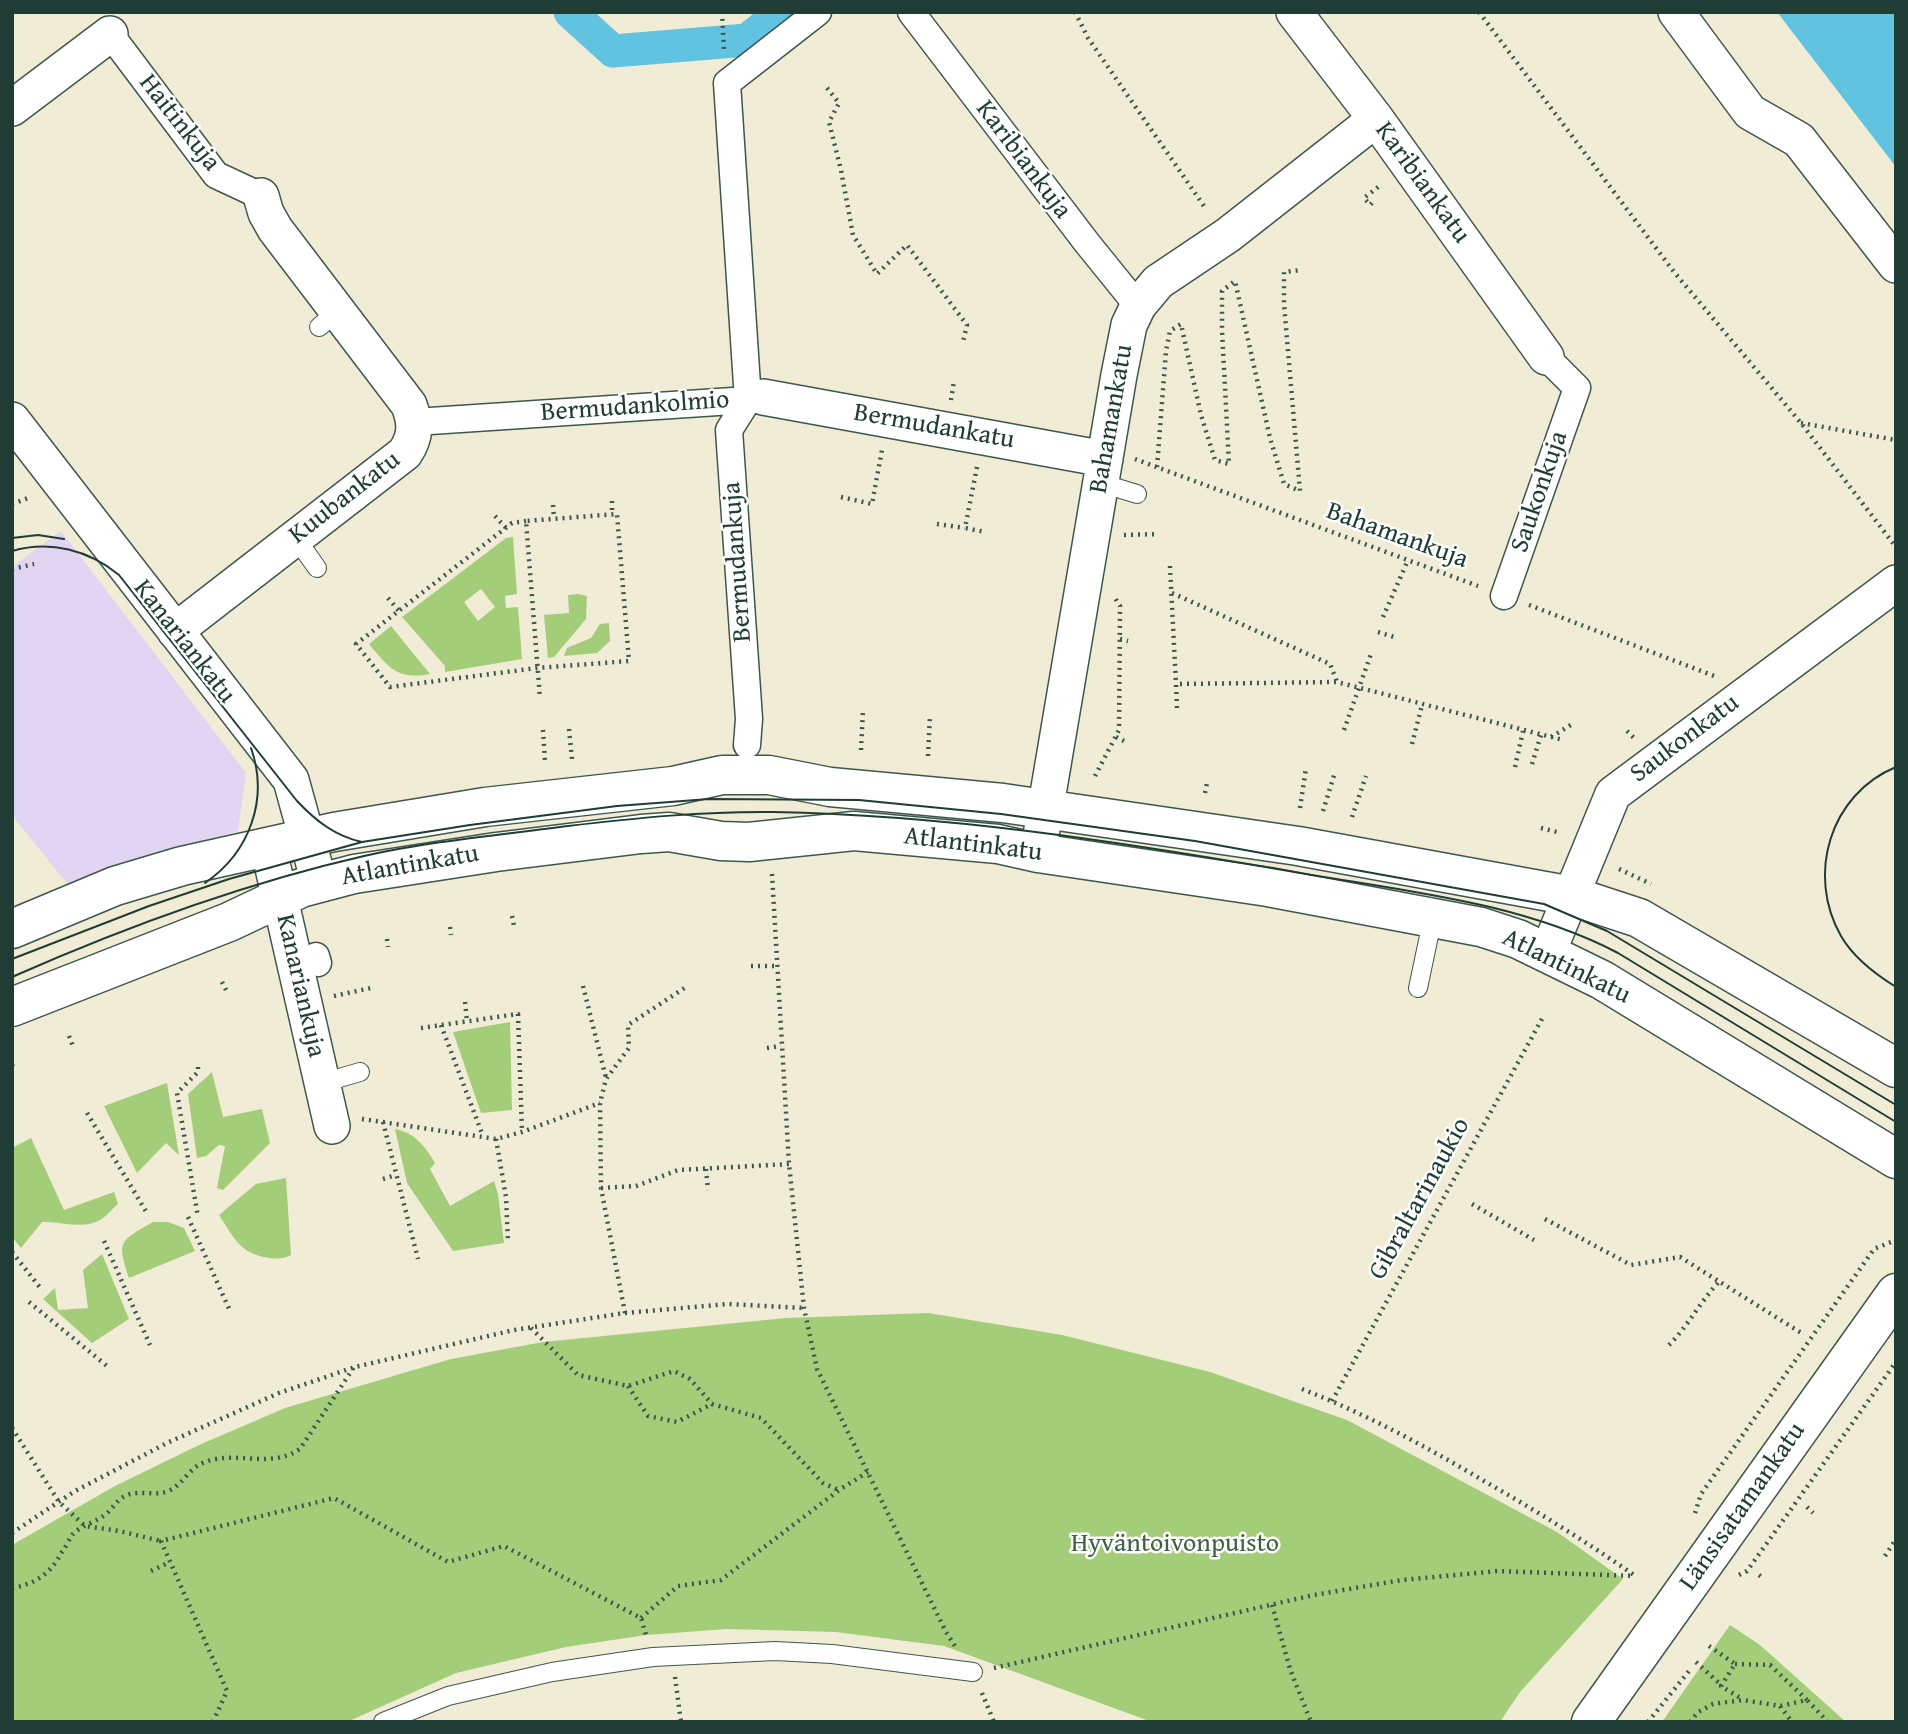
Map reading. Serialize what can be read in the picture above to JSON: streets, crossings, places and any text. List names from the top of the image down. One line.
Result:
{"streets":{"street":["Haitinkuja","Karibiankuja","Karibiankatu","Bermudankolmio","Bahamankatu","Bermudankatu","Saukonkuja","Kuubankatu","Bermudankuja","Kanariankatu","Saukonkatu","Atlantinkatu","Kanariankuja","Länsisatamankatu"],"path":["Bahamankuja","Gibraltarinaukio"]},"crossings":[["Haitinkuja","Kuubankatu"],["Karibiankuja","Bahamankatu"],["Karibiankatu","Bahamankatu"],["Karibiankatu","Saukonkuja"],["Bermudankolmio","Bermudankatu"],["Bermudankolmio","Kuubankatu"],["Bermudankolmio","Bermudankuja"],["Bahamankatu","Bermudankatu"],["Bahamankatu","Bahamankuja"],["Bahamankatu","Atlantinkatu"],["Bermudankatu","Bahamankuja"],["Bermudankatu","Bermudankuja"],["Saukonkuja","Bahamankuja"],["Kuubankatu","Kanariankatu"],["Bahamankuja","Saukonkatu"],["Kanariankatu","Atlantinkatu"],["Saukonkatu","Atlantinkatu"],["Atlantinkatu","Kanariankuja"]],"parks":["Hyväntoivonpuisto"]}
